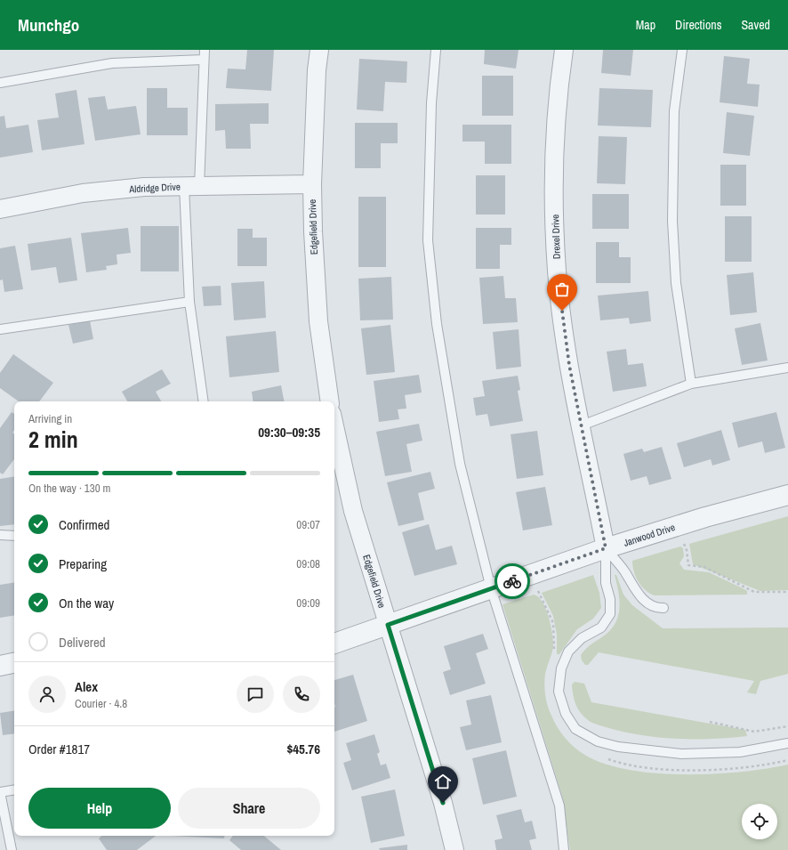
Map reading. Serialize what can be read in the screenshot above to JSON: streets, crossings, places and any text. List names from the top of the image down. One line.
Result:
{"streets":{"street":["Aldridge Drive","Edgefield Drive","Drexel Drive","Janwood Drive"]},"crossings":[["Aldridge Drive","Edgefield Drive"],["Edgefield Drive","Janwood Drive"],["Drexel Drive","Janwood Drive"]],"page":{"header":"Munchgo","nav":["Map","Directions","Saved"],"heading":["2 min","Arriving in","09:30–09:35"],"panel":["Alex","Courier · 4.8","Order #1817","$45.76"],"bar":"On the way · 130 m","list":[["Confirmed","09:07"],["Preparing","09:08"],["On the way","09:09"],"Delivered"],"buttons":["Help","Share"]}}
